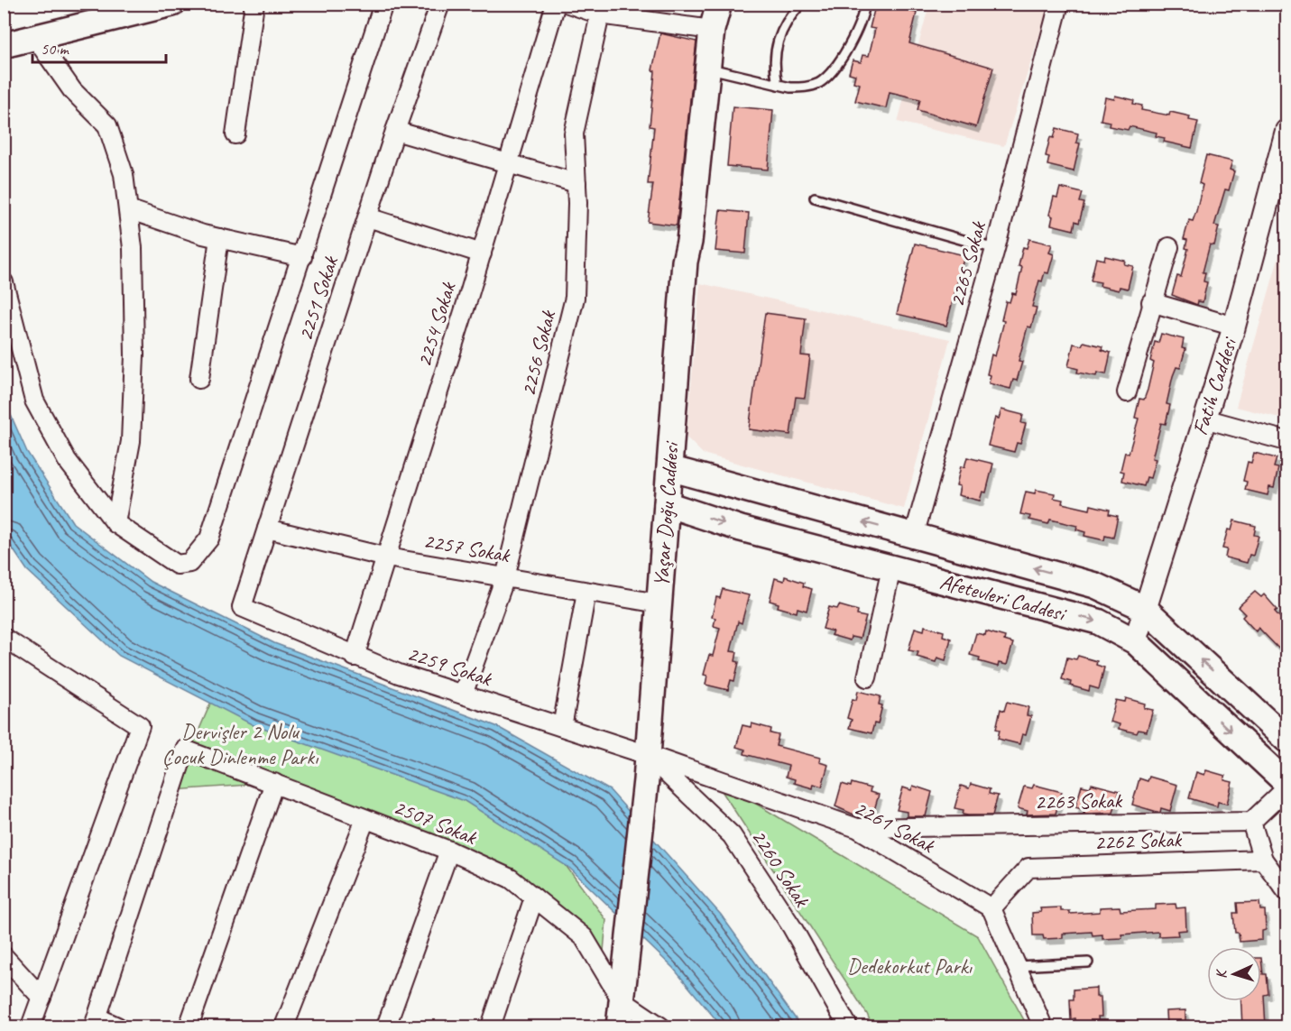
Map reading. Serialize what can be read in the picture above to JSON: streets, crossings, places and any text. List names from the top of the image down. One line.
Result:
{"streets":{"main road":["Yaşar Doğu Caddesi","Afetevleri Caddesi"],"street":["2265 Sokak","2251 Sokak","2254 Sokak","2256 Sokak","Fatih Caddesi","2257 Sokak","2259 Sokak","2263 Sokak","2507 Sokak","2261 Sokak","2262 Sokak","2260 Sokak"]},"crossings":[["2265 Sokak","Afetevleri Caddesi"],["2251 Sokak","2257 Sokak"],["2251 Sokak","2259 Sokak"],["2254 Sokak","2257 Sokak"],["2254 Sokak","2259 Sokak"],["2256 Sokak","2257 Sokak"],["2256 Sokak","2259 Sokak"],["Fatih Caddesi","Afetevleri Caddesi"],["Yaşar Doğu Caddesi","2257 Sokak"],["Yaşar Doğu Caddesi","Afetevleri Caddesi"],["Yaşar Doğu Caddesi","2259 Sokak"],["Yaşar Doğu Caddesi","2507 Sokak"],["Yaşar Doğu Caddesi","2261 Sokak"],["Yaşar Doğu Caddesi","2260 Sokak"],["2259 Sokak","2261 Sokak"],["2259 Sokak","2260 Sokak"],["2263 Sokak","2261 Sokak"],["2261 Sokak","2262 Sokak"],["2261 Sokak","2260 Sokak"]],"parks":["Dervişler 2 Nolu Çocuk Dinlenme Parkı","Dedekorkut Parkı"],"scale_bar":"50 m","north":"left"}
